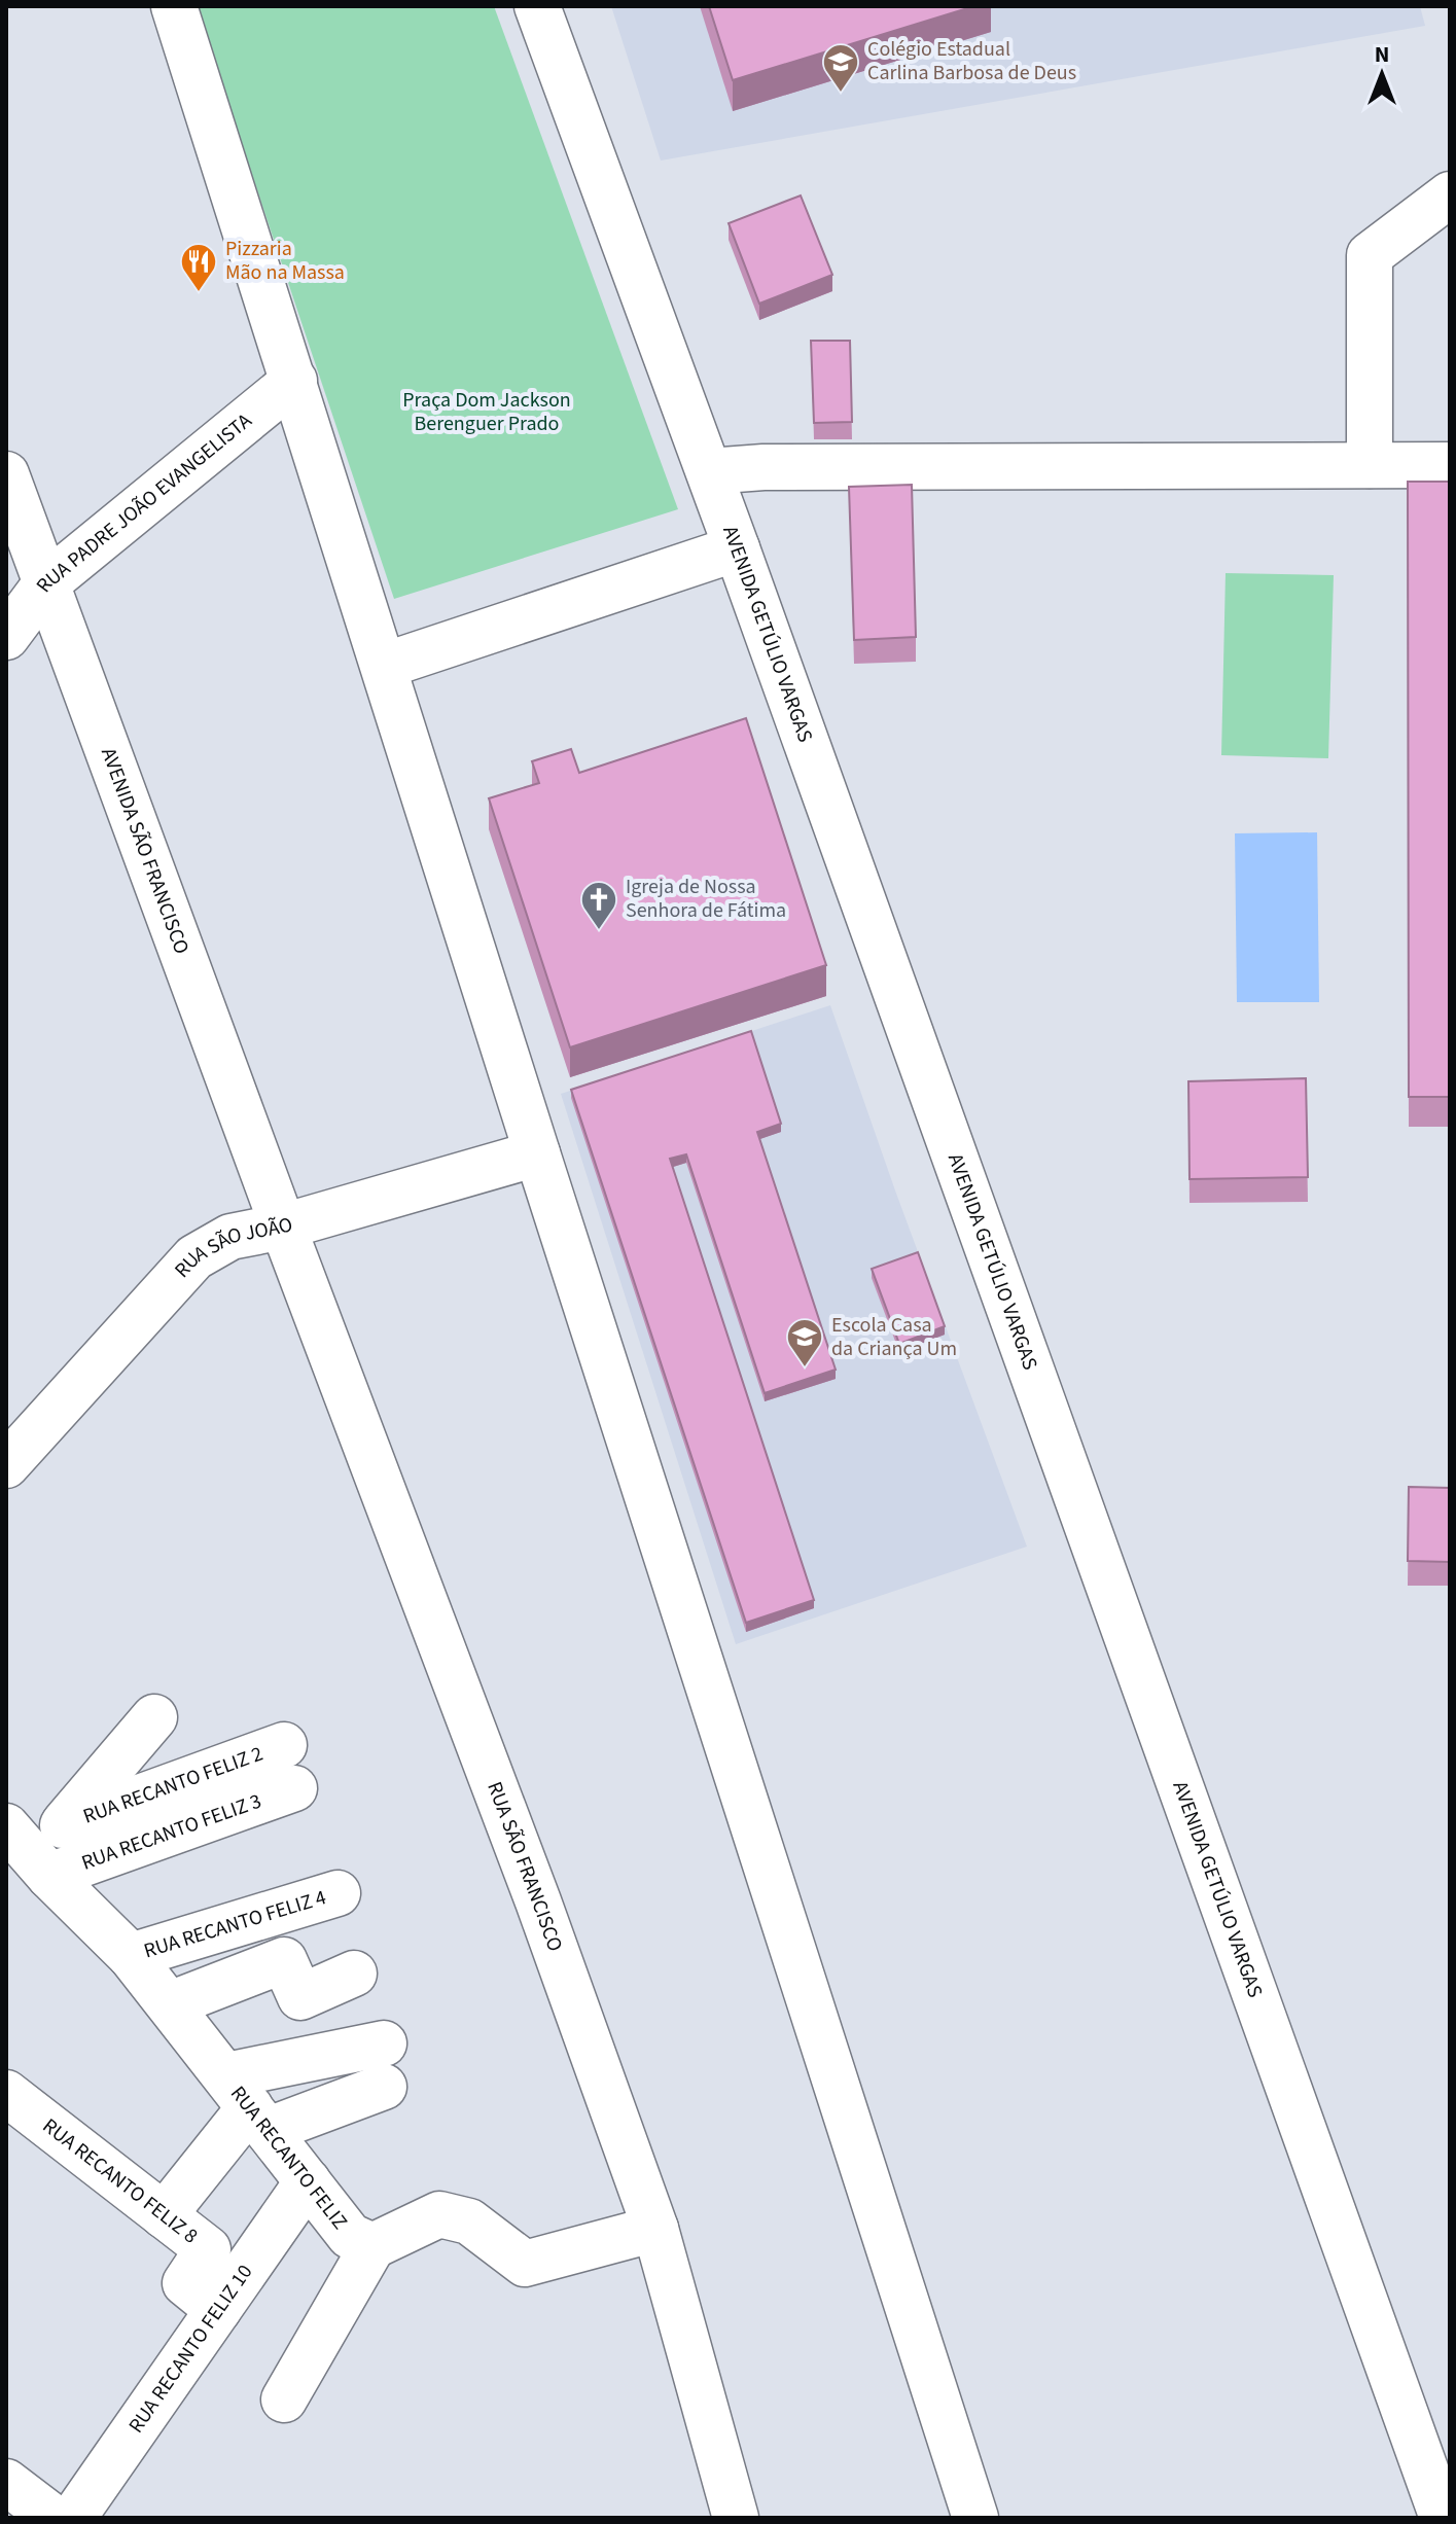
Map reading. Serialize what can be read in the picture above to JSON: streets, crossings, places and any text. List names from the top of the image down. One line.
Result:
{"streets":{"street":["RUA PADRE JOÃO EVANGELISTA","AVENIDA GETÚLIO VARGAS","AVENIDA SÃO FRANCISCO","RUA SÃO JOÃO","RUA RECANTO FELIZ 2","RUA RECANTO FELIZ 3","RUA SÃO FRANCISCO","RUA RECANTO FELIZ 4","RUA RECANTO FELIZ","RUA RECANTO FELIZ 8","RUA RECANTO FELIZ 10"]},"crossings":[["RUA PADRE JOÃO EVANGELISTA","AVENIDA SÃO FRANCISCO"],["AVENIDA SÃO FRANCISCO","RUA SÃO JOÃO"],["AVENIDA SÃO FRANCISCO","RUA SÃO FRANCISCO"],["RUA SÃO JOÃO","RUA SÃO FRANCISCO"],["RUA RECANTO FELIZ 2","RUA RECANTO FELIZ 3"],["RUA RECANTO FELIZ 2","RUA RECANTO FELIZ"],["RUA RECANTO FELIZ 3","RUA RECANTO FELIZ"],["RUA RECANTO FELIZ 4","RUA RECANTO FELIZ"],["RUA RECANTO FELIZ","RUA RECANTO FELIZ 10"],["RUA RECANTO FELIZ 8","RUA RECANTO FELIZ 10"]],"parks":["Praça Dom Jackson Berenguer Prado"],"places":{"school or university":["Colégio Estadual Carlina Barbosa de Deus","Escola Casa da Criança Um"],"restaurant":["Pizzaria Mão na Massa"],"church":["Igreja de Nossa Senhora de Fátima"]},"north":"top"}
